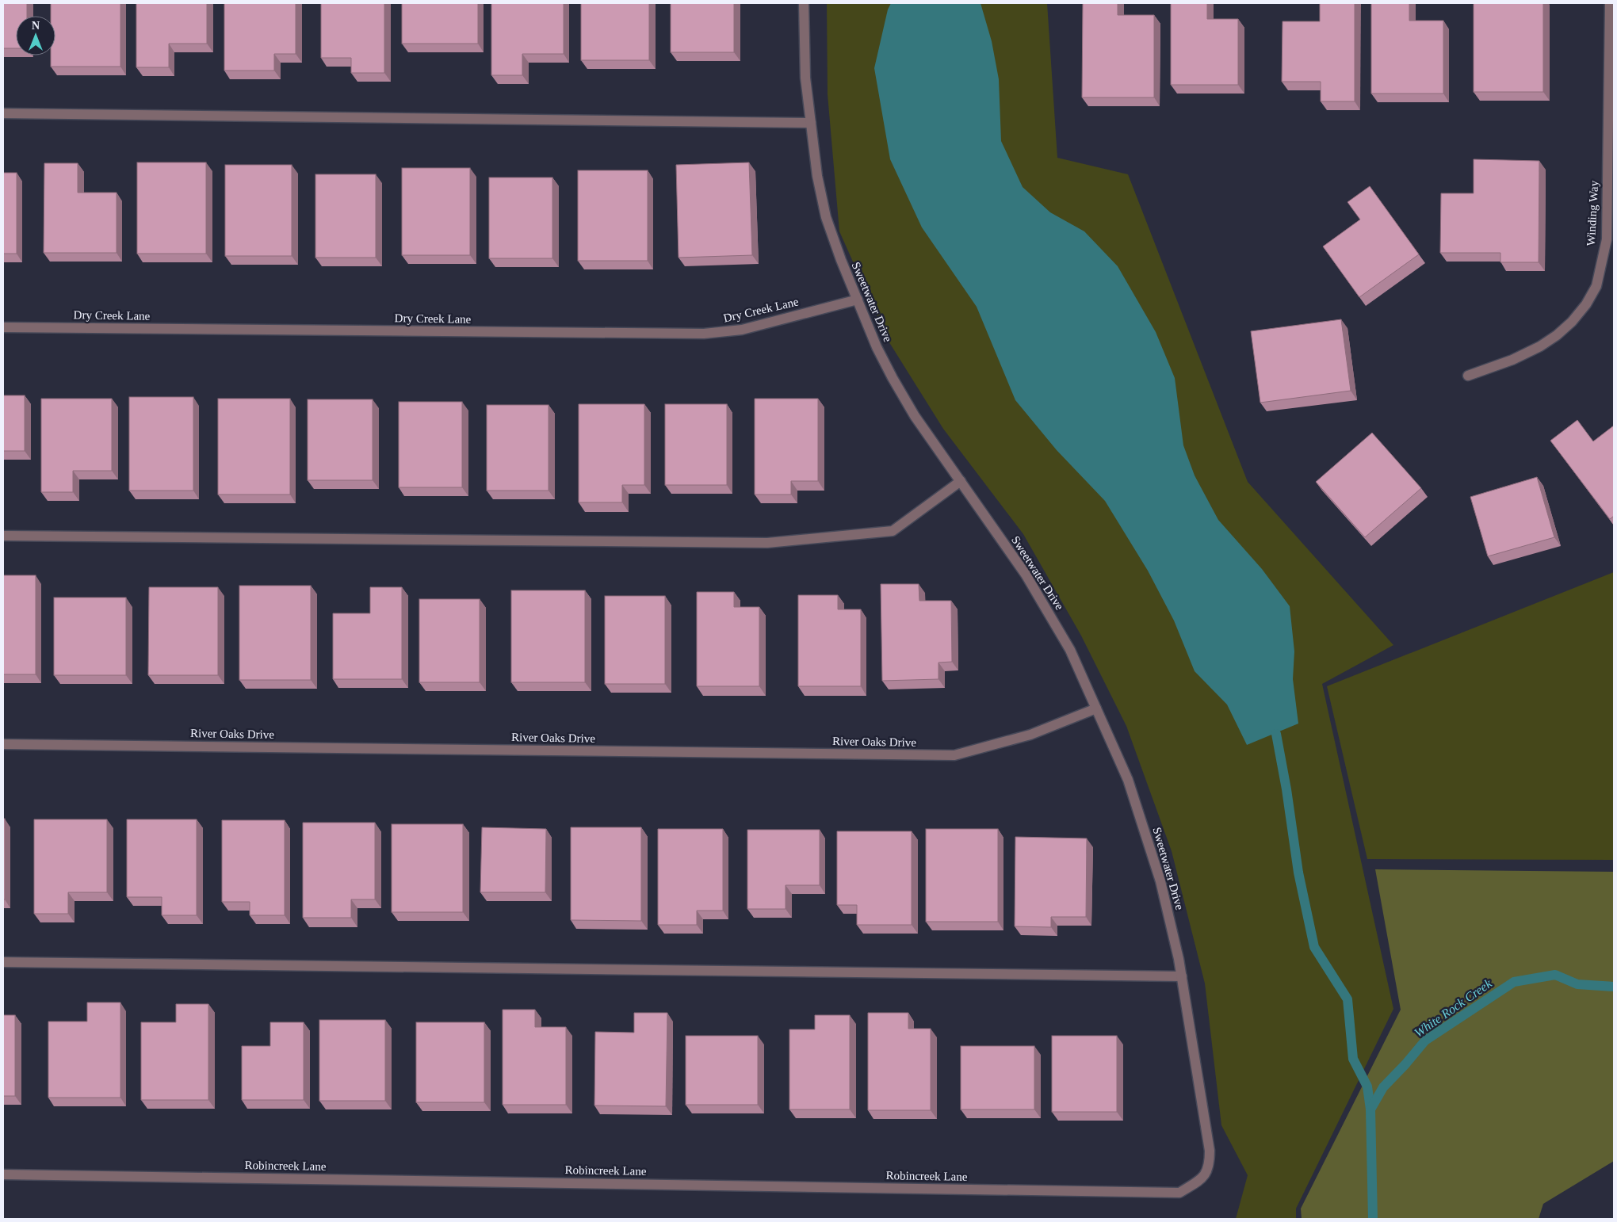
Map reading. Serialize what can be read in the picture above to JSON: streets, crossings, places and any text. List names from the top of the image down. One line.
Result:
{"streets":{"street":["Winding Way","Sweetwater Drive","Dry Creek Lane","River Oaks Drive","Robincreek Lane"]},"crossings":[["Sweetwater Drive","Dry Creek Lane"],["Sweetwater Drive","River Oaks Drive"],["Sweetwater Drive","Robincreek Lane"]],"water":["White Rock Creek"],"north":"top"}
